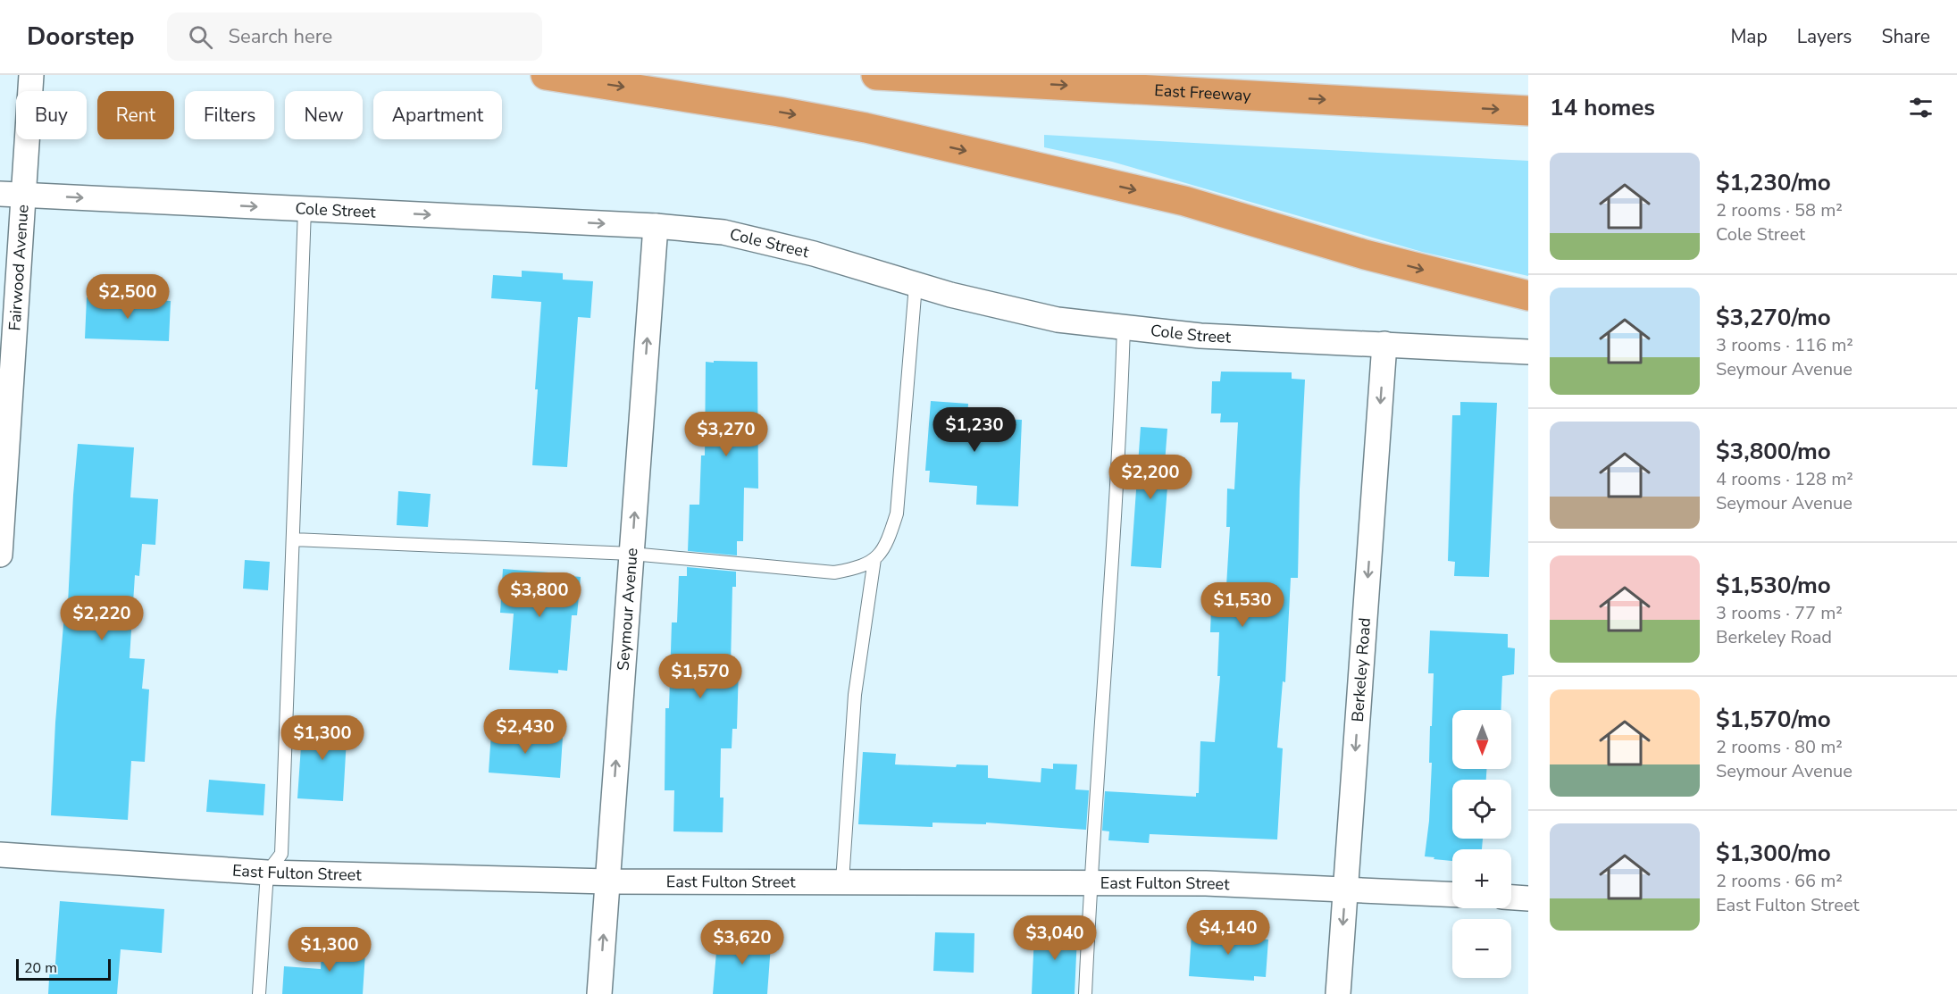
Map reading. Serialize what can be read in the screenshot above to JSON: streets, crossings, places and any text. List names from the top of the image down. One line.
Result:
{"streets":{"highway":["East Freeway"],"street":["Cole Street","Fairwood Avenue","Seymour Avenue","Berkeley Road","East Fulton Street"]},"crossings":[["Cole Street","Fairwood Avenue"],["Cole Street","Seymour Avenue"],["Cole Street","Berkeley Road"],["Seymour Avenue","East Fulton Street"],["Berkeley Road","East Fulton Street"]],"one_way":["Cole Street","Seymour Avenue","Berkeley Road"],"scale_bar":"20 m","north":"bottom","page":{"header":"Doorstep","search":"Search here","nav":["Map","Layers","Share"],"heading":"14 homes","chip":["Buy","Rent","Filters","New","Apartment"],"list":[{"name":"$1,230/mo","note":"2 rooms · 58 m² · Cole Street"},{"name":"$3,270/mo","note":"3 rooms · 116 m² · Seymour Avenue"},{"name":"$3,800/mo","note":"4 rooms · 128 m² · Seymour Avenue"},{"name":"$1,530/mo","note":"3 rooms · 77 m² · Berkeley Road"},{"name":"$1,570/mo","note":"2 rooms · 80 m² · Seymour Avenue"},{"name":"$1,300/mo","note":"2 rooms · 66 m² · East Fulton Street"}],"price":["$2,500","$1,230","$3,270","$2,200","$3,800","$1,530","$2,220","$1,570","$2,430","$1,300","$4,140","$3,040","$3,620","$1,300"],"map_buttons":["+","−"],"scale":"20 m"}}
